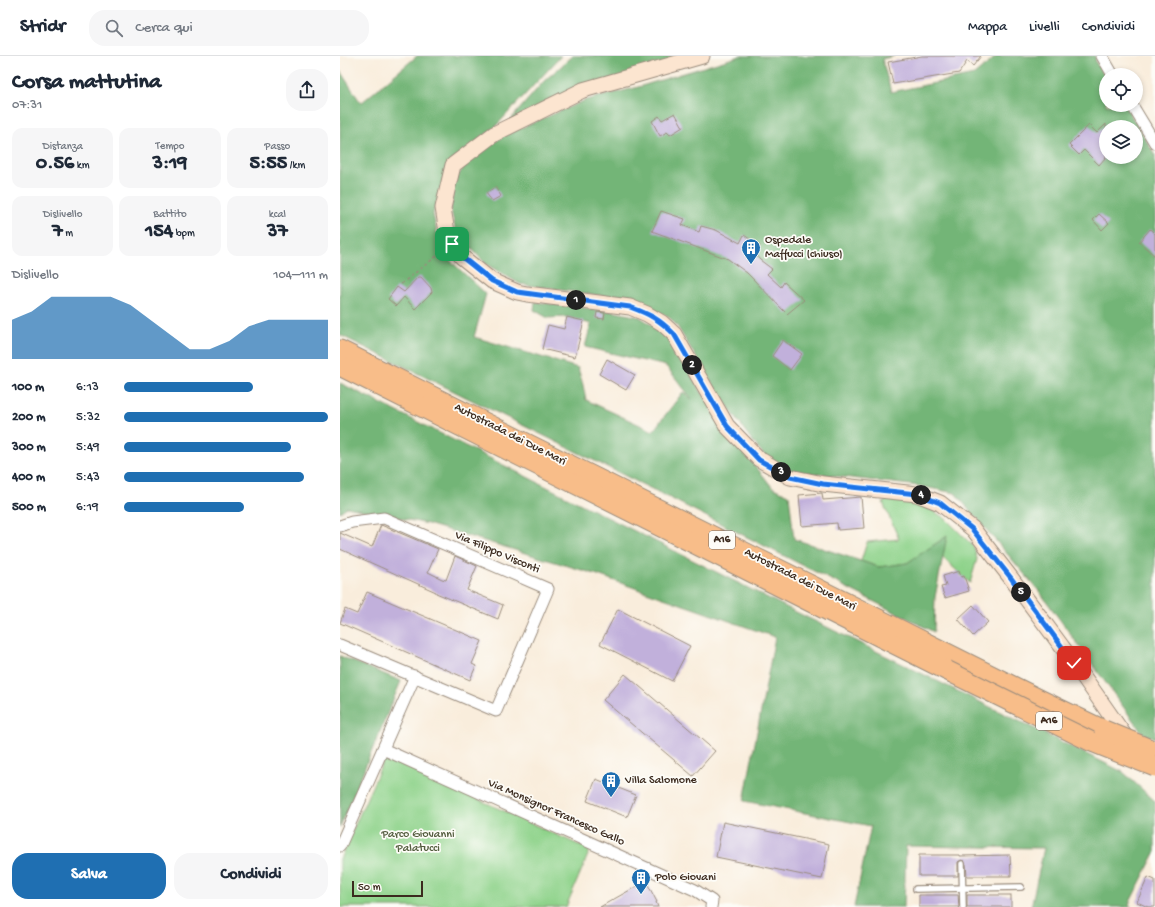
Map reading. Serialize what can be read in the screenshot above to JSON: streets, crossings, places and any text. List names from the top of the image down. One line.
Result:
{"streets":{"highway":["Autostrada dei Due Mari","A16"],"street":["Via Filippo Visconti","Via Monsignor Francesco Gallo"]},"parks":["Parco Giovanni Palatucci"],"places":{"building":["Ospedale Maffucci (chiuso)","Villa Salomone","Polo Giovani"]},"scale_bar":"50 m","page":{"header":"Stridr","search":"Cerca qui","nav":["Mappa","Livelli","Condividi"],"heading":["Corsa mattutina","07:31"],"stats":[["Distanza","0.56 km"],["Tempo","3:19"],["Passo","5:55 /km"],["Dislivello","7 m"],["Battito","154 bpm"],["kcal","37"]],"chart":["Dislivello","104–111 m"],"pins":["1","2","3","4","5"],"list":[{"name":"100 m","note":"6:13"},{"name":"200 m","note":"5:32"},{"name":"300 m","note":"5:49"},{"name":"400 m","note":"5:43"},{"name":"500 m","note":"6:19"}],"buttons":["Salva","Condividi"],"scale":"50 m"}}
